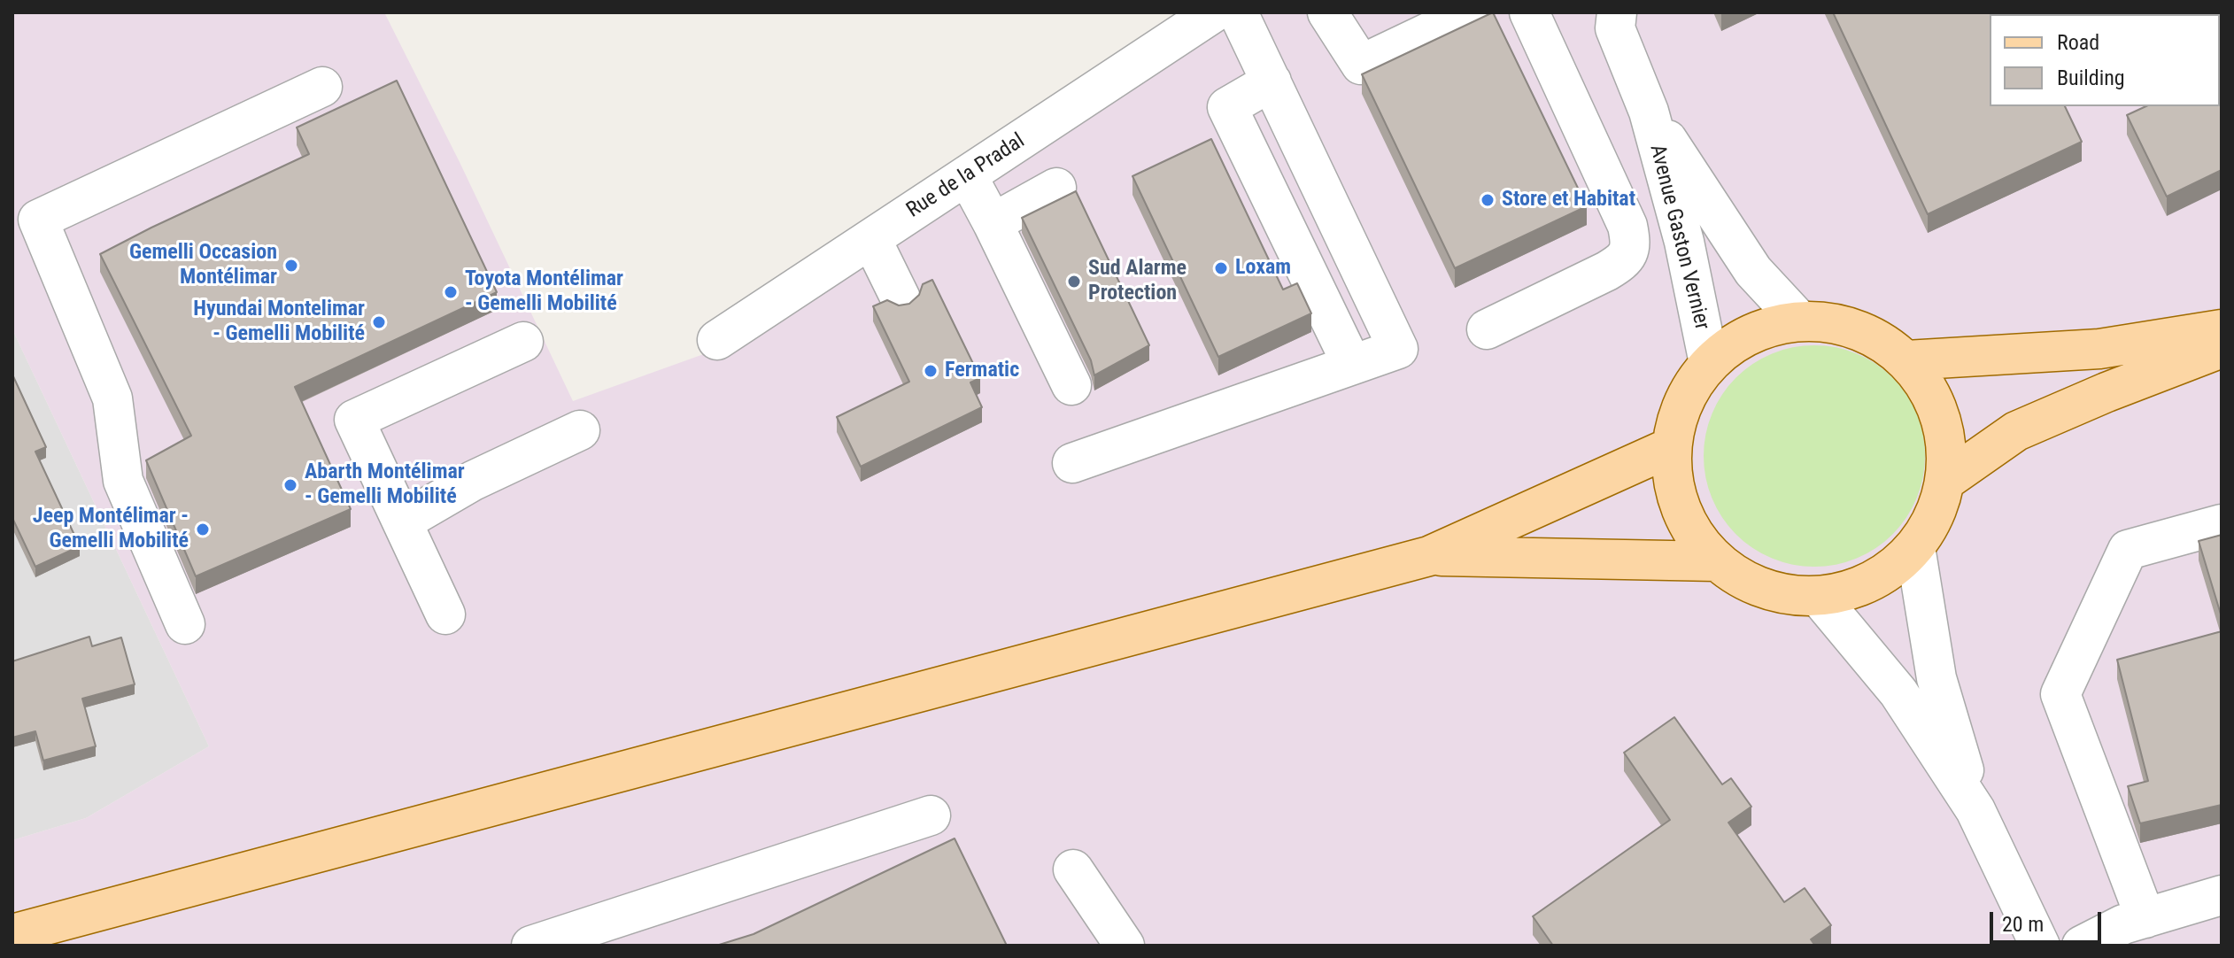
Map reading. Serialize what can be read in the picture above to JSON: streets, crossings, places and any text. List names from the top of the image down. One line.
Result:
{"streets":{"street":["Rue de la Pradal","Avenue Gaston Vernier"]},"places":["Store et Habitat","Gemelli Occasion Montélimar","Loxam","Sud Alarme Protection","Toyota Montélimar - Gemelli Mobilité","Hyundai Montelimar - Gemelli Mobilité","Fermatic","Abarth Montélimar - Gemelli Mobilité","Jeep Montélimar - Gemelli Mobilité"],"legend":["Road","Building"],"scale_bar":"20 m"}
